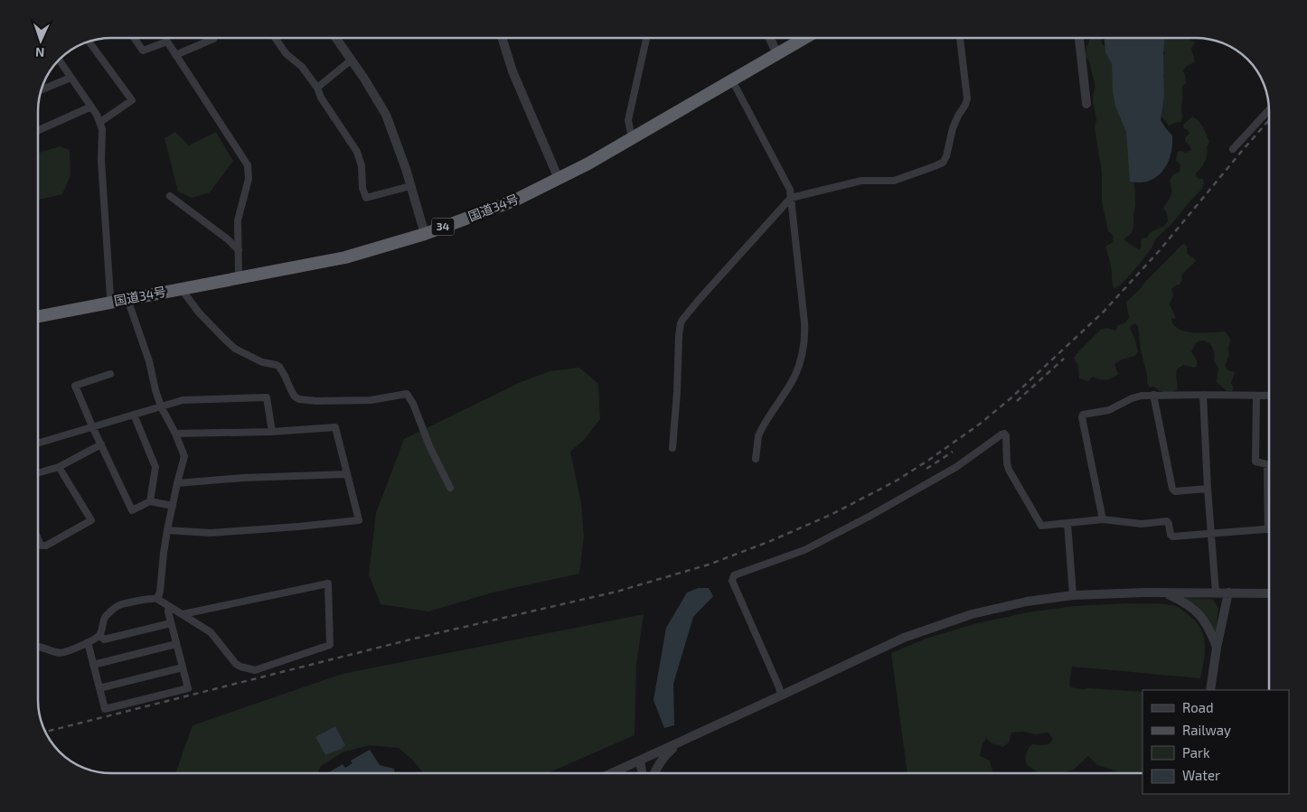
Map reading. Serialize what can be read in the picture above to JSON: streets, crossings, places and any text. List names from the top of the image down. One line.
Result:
{"streets":{"highway":["国道34号","34"]},"legend":["Road","Railway","Park","Water"],"north":"bottom"}
